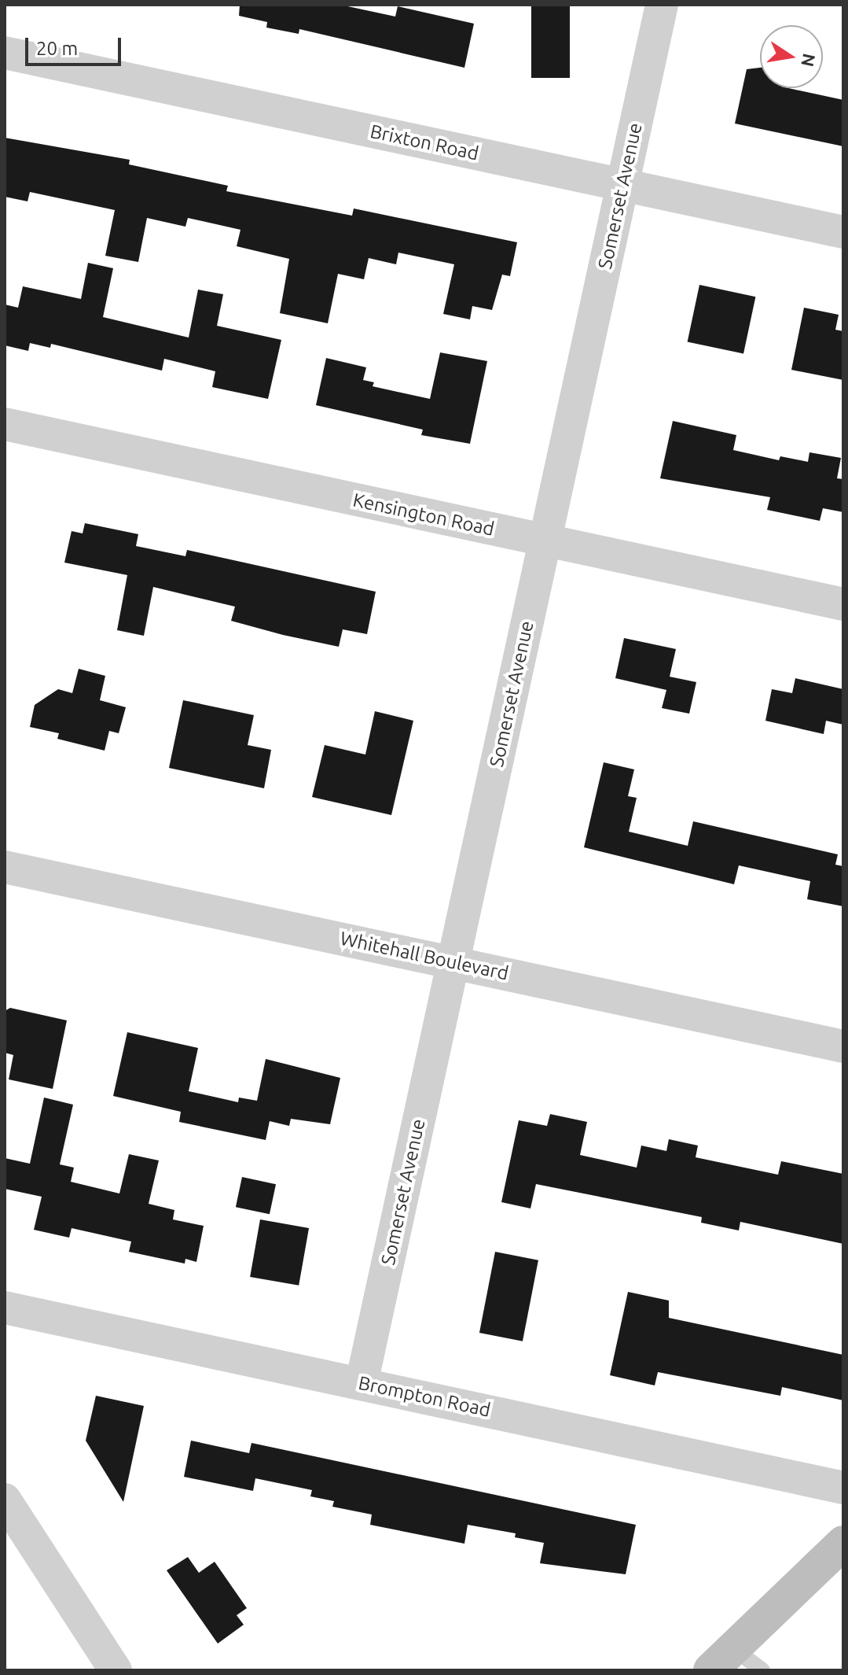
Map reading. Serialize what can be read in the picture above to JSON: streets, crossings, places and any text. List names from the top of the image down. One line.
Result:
{"streets":{"street":["Brixton Road","Somerset Avenue","Kensington Road","Whitehall Boulevard","Brompton Road"]},"crossings":[["Brixton Road","Somerset Avenue"],["Somerset Avenue","Kensington Road"],["Somerset Avenue","Whitehall Boulevard"],["Somerset Avenue","Brompton Road"]],"scale_bar":"20 m","north":"right"}
